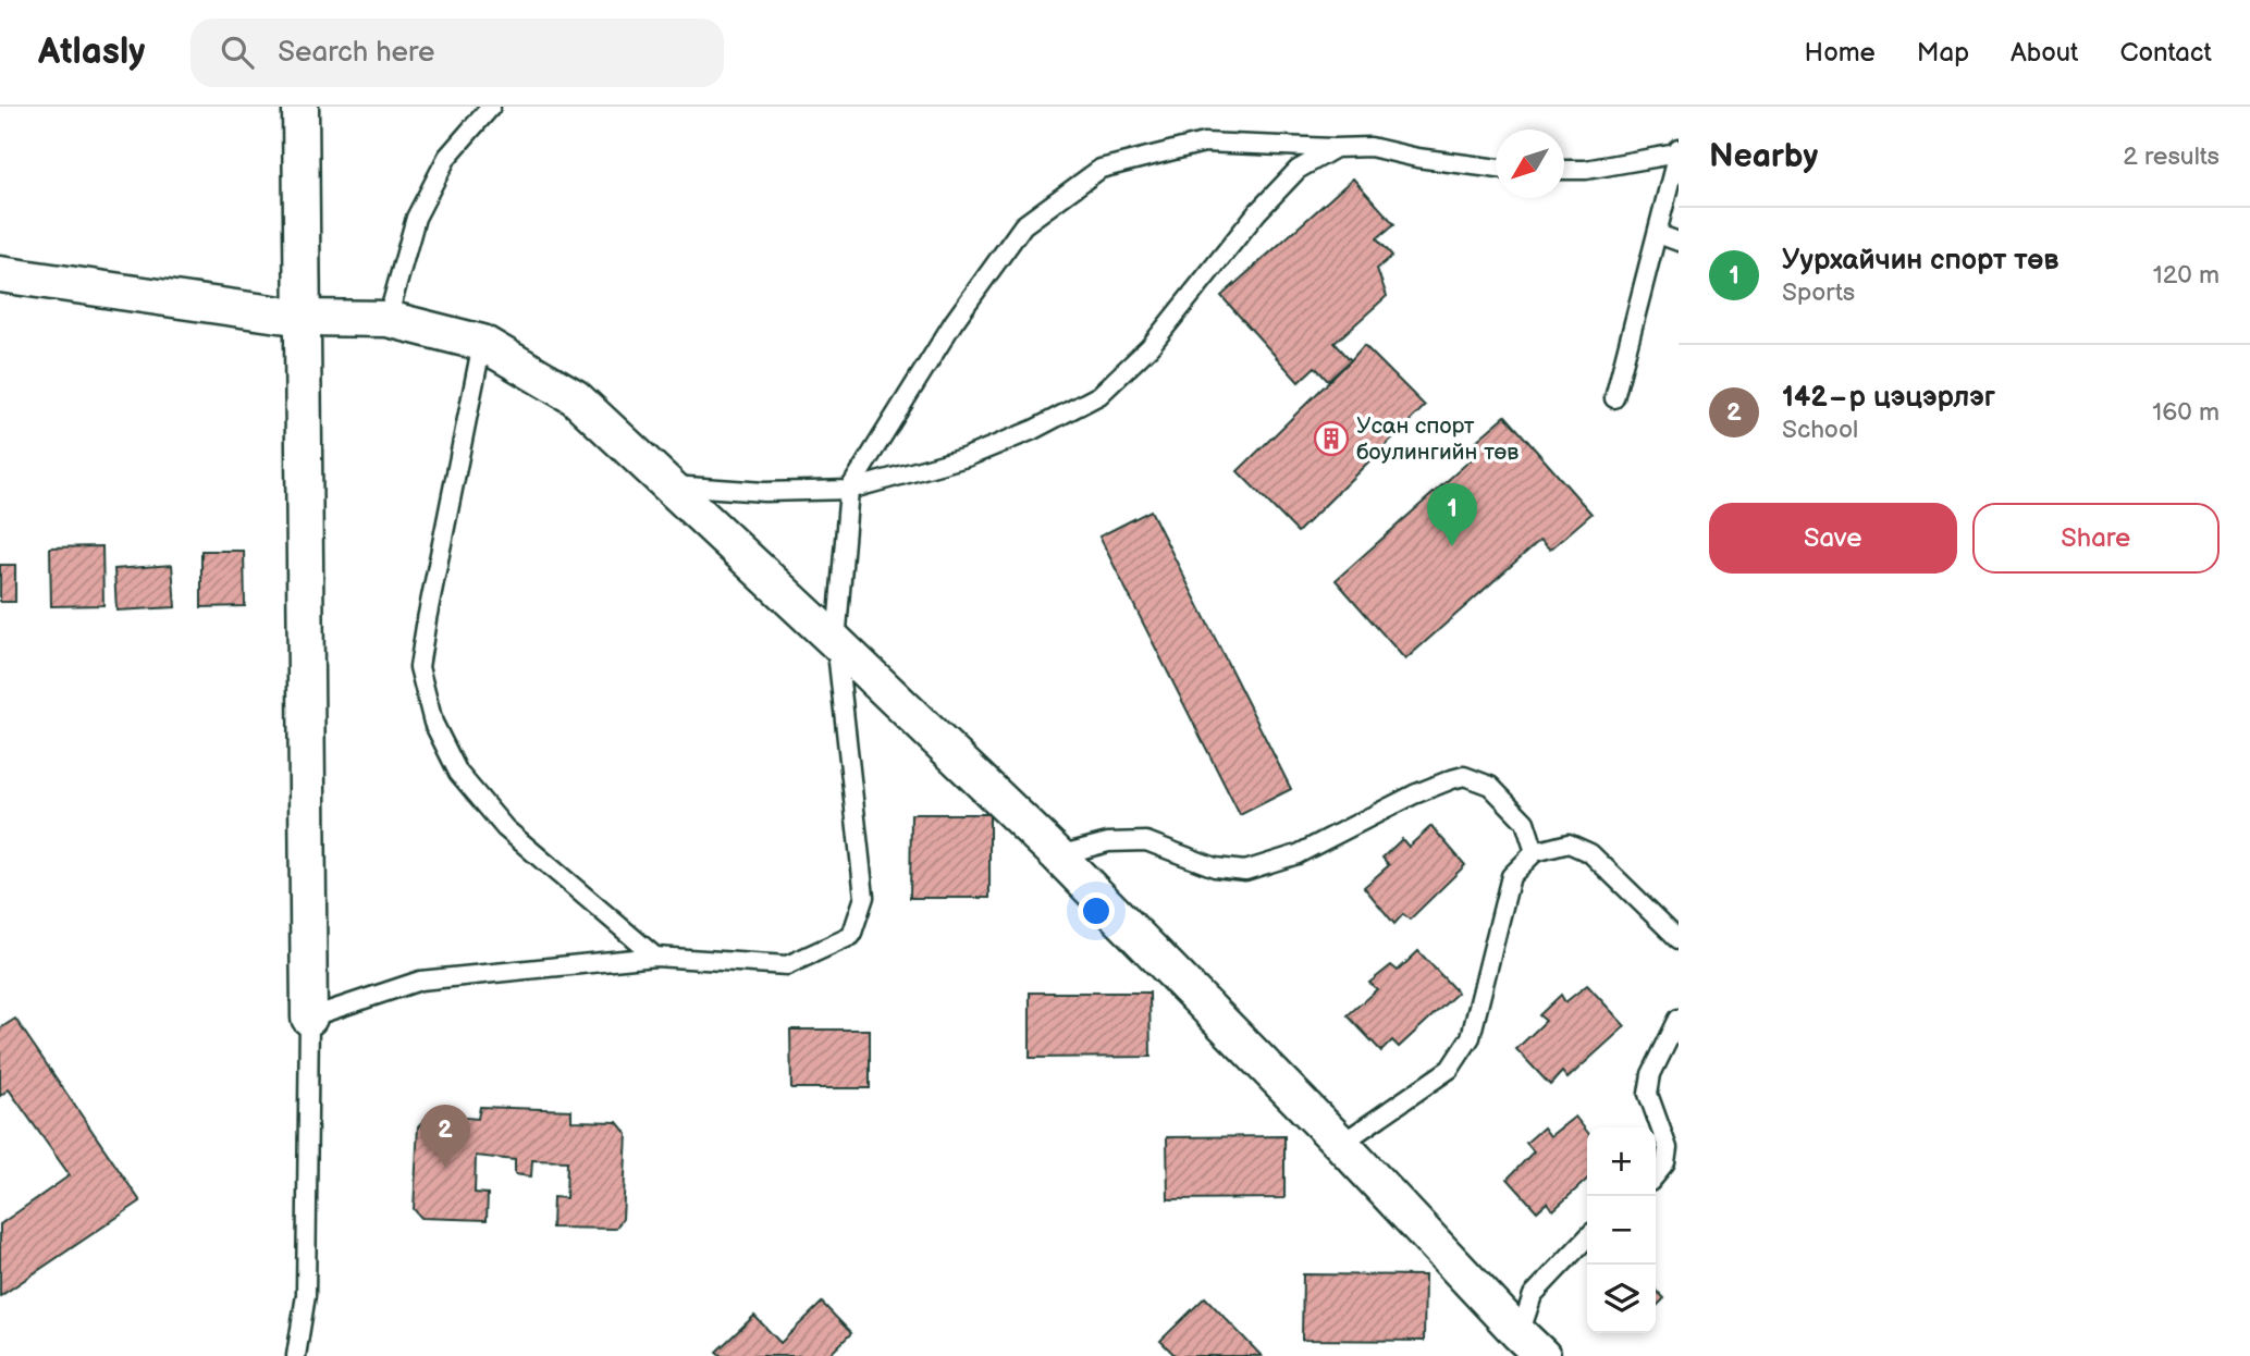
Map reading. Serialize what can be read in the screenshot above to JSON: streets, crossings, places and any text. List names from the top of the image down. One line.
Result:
{"places":{"building":["Усан спорт боулингийн төв"]},"north":"bottom left","page":{"header":"Atlasly","search":"Search here","nav":["Home","Map","About","Contact"],"heading":["Nearby","2 results"],"list":[{"mark":"1","name":"Уурхайчин спорт төв","note":"Sports","value":"120 m"},{"mark":"2","name":"142−р цэцэрлэг","note":"School","value":"160 m"}],"buttons":["Save","Share"],"pins":["1","2"],"map_buttons":["+","−"]}}
